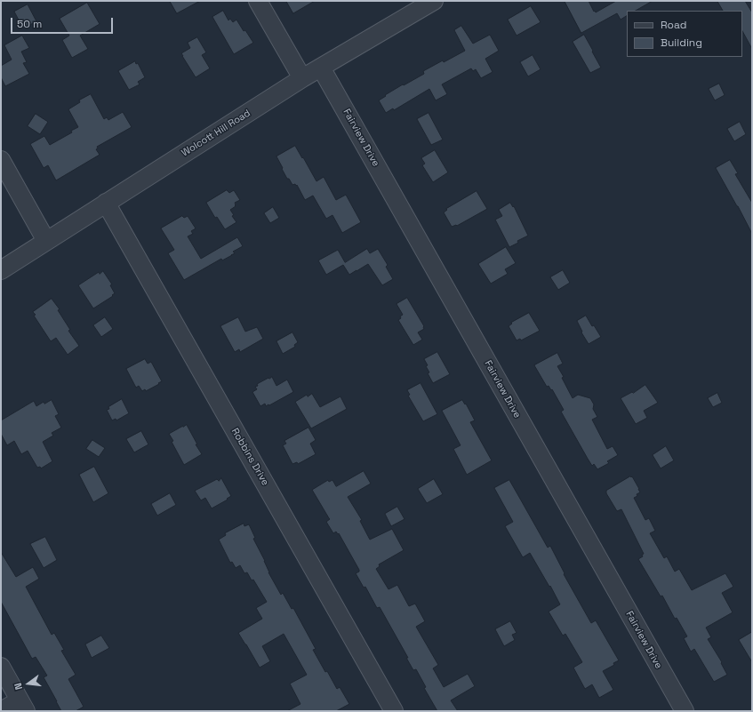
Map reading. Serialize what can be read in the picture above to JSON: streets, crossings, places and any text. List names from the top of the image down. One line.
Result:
{"streets":{"street":["Wolcott Hill Road","Fairview Drive","Robbins Drive"]},"crossings":[["Wolcott Hill Road","Fairview Drive"],["Wolcott Hill Road","Robbins Drive"]],"legend":["Road","Building"],"scale_bar":"50 m","north":"left"}
